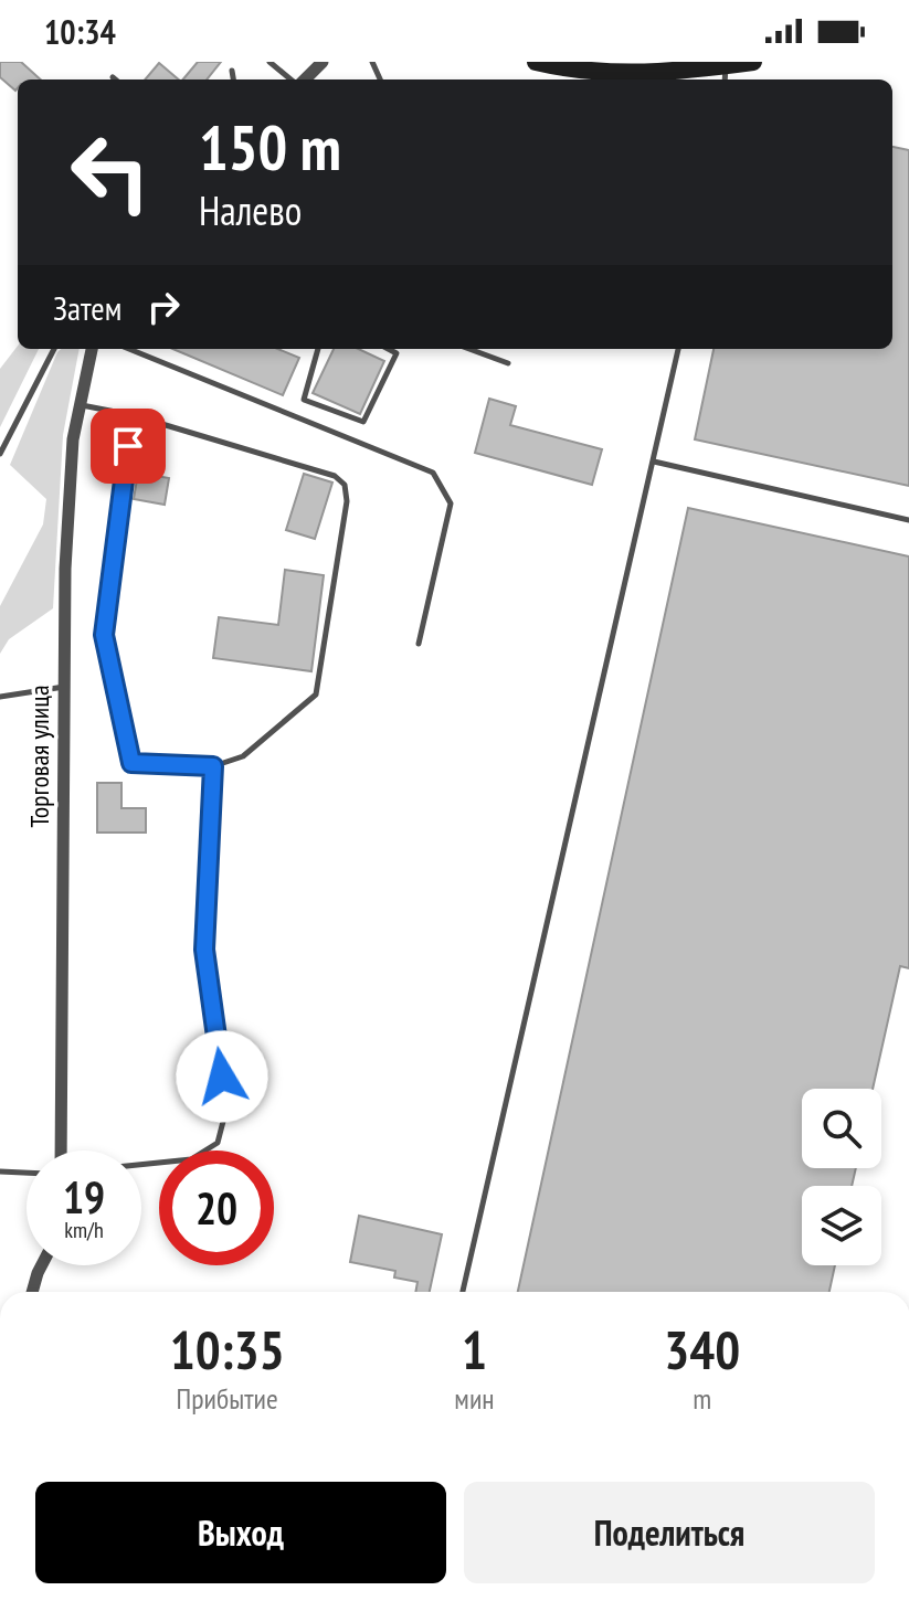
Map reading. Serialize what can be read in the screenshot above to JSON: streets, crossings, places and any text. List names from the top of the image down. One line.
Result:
{"streets":{"street":["Торговая улица"]},"page":{"status":"10:34","turn":["150 m","Налево"],"then":"Затем","speed":"19 km/h","limit":"20","eta":["10:35","Прибытие","1","мин","340","m"],"buttons":["Выход","Поделиться"]}}
